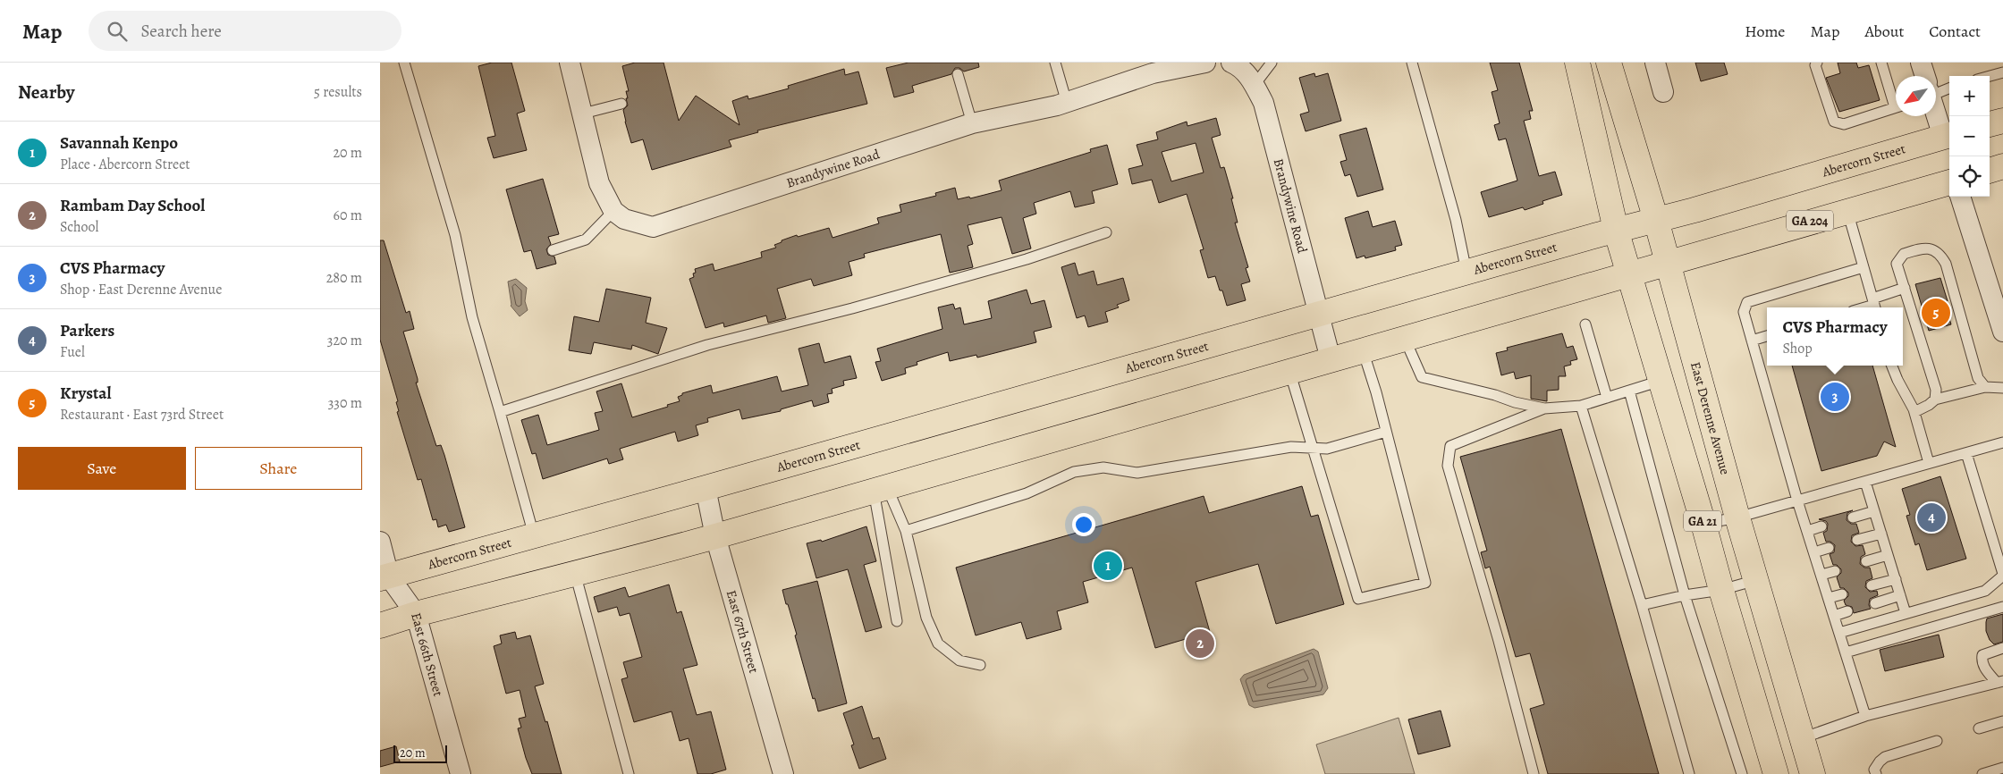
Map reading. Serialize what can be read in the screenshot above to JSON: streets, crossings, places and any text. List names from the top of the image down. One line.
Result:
{"streets":{"main road":["Abercorn Street","GA 204","East Derenne Avenue","GA 21"],"street":["Brandywine Road","East 67th Street","East 66th Street"]},"crossings":[["Abercorn Street","Brandywine Road"],["Abercorn Street","East Derenne Avenue"],["Abercorn Street","GA 21"],["Abercorn Street","East 67th Street"],["Abercorn Street","East 66th Street"],["GA 204","East Derenne Avenue"],["GA 204","GA 21"]],"scale_bar":"20 m","north":"bottom left","page":{"header":"Map","search":"Search here","nav":["Home","Map","About","Contact"],"heading":["Nearby","5 results"],"map_buttons":["+","−"],"list":[{"mark":"1","name":"Savannah Kenpo","note":"Place · Abercorn Street","value":"20 m"},{"mark":"2","name":"Rambam Day School","note":"School","value":"60 m"},{"mark":"3","name":"CVS Pharmacy","note":"Shop · East Derenne Avenue","value":"280 m"},{"mark":"4","name":"Parkers","note":"Fuel","value":"320 m"},{"mark":"5","name":"Krystal","note":"Restaurant · East 73rd Street","value":"330 m"}],"pins":["5","3","4","1","2"],"popup":["CVS Pharmacy","Shop"],"buttons":["Save","Share"],"scale":"20 m"}}
